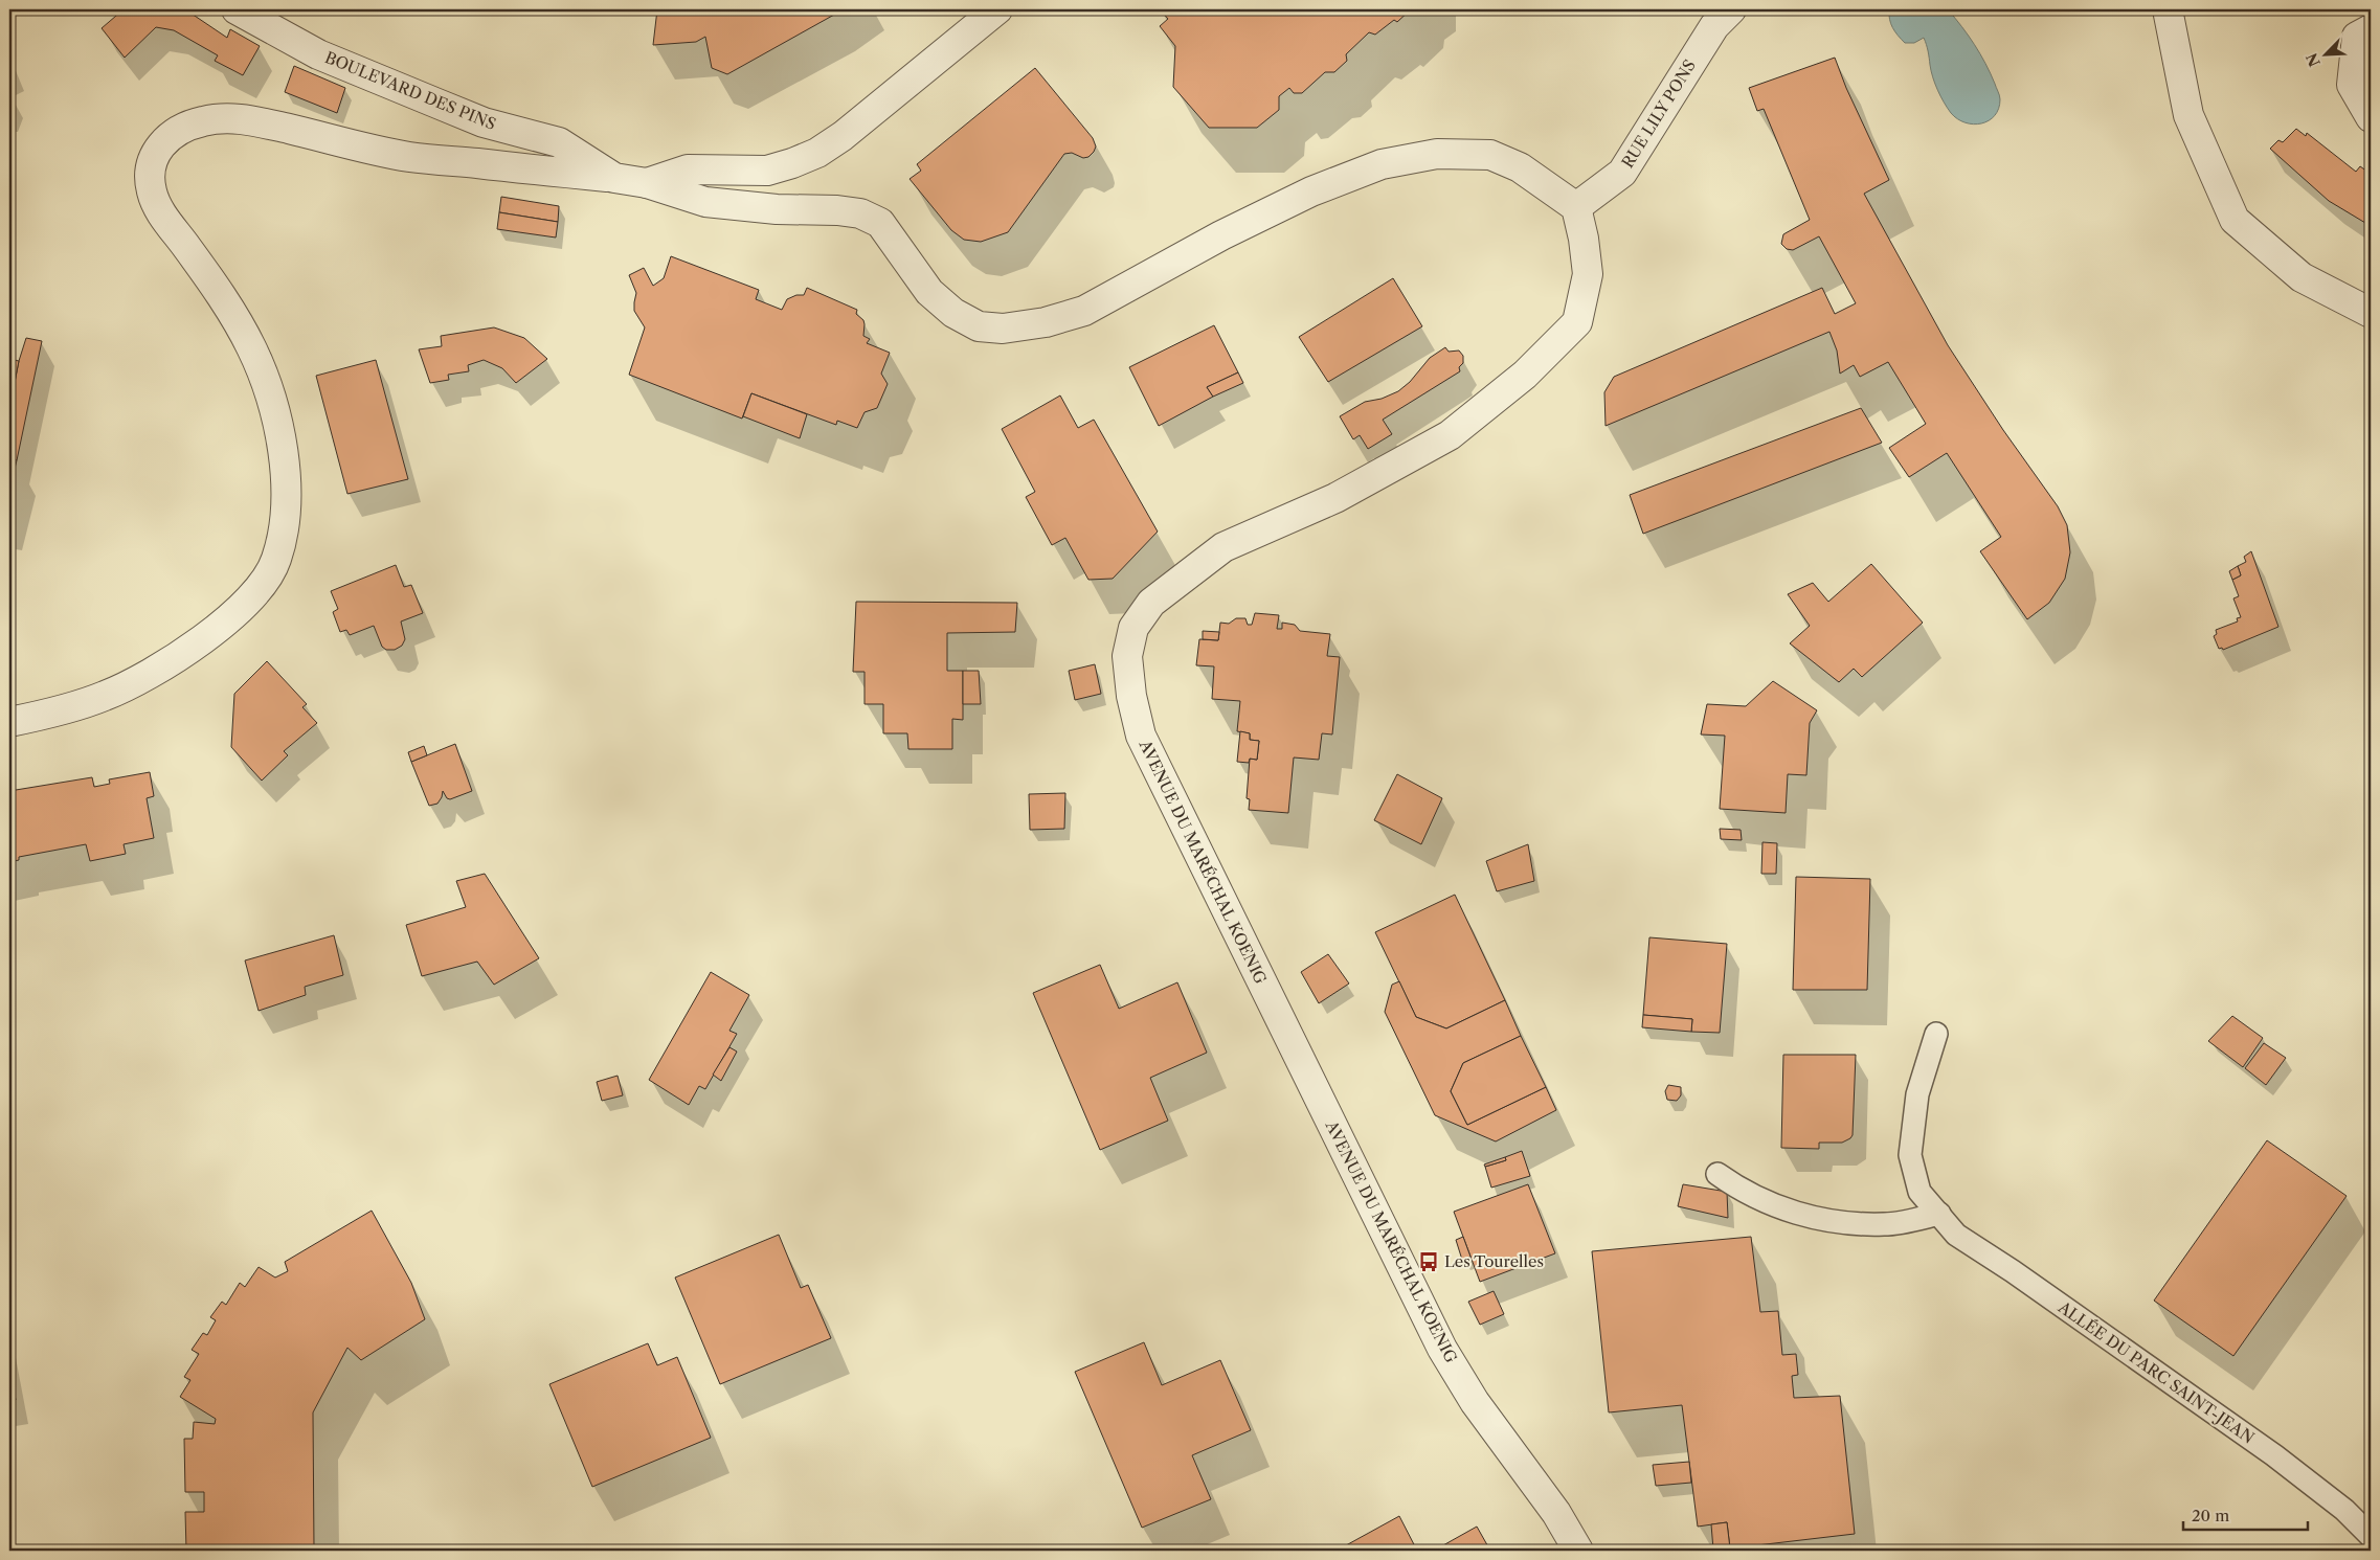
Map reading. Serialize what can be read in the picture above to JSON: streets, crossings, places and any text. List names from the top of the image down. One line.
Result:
{"streets":{"street":["BOULEVARD DES PINS","RUE LILY PONS","AVENUE DU MARÉCHAL KOENIG"],"lane":["ALLÉE DU PARC SAINT-JEAN"]},"crossings":[["RUE LILY PONS","AVENUE DU MARÉCHAL KOENIG"]],"places":{"bus stop":["Les Tourelles"]},"scale_bar":"20 m","north":"bottom left"}
